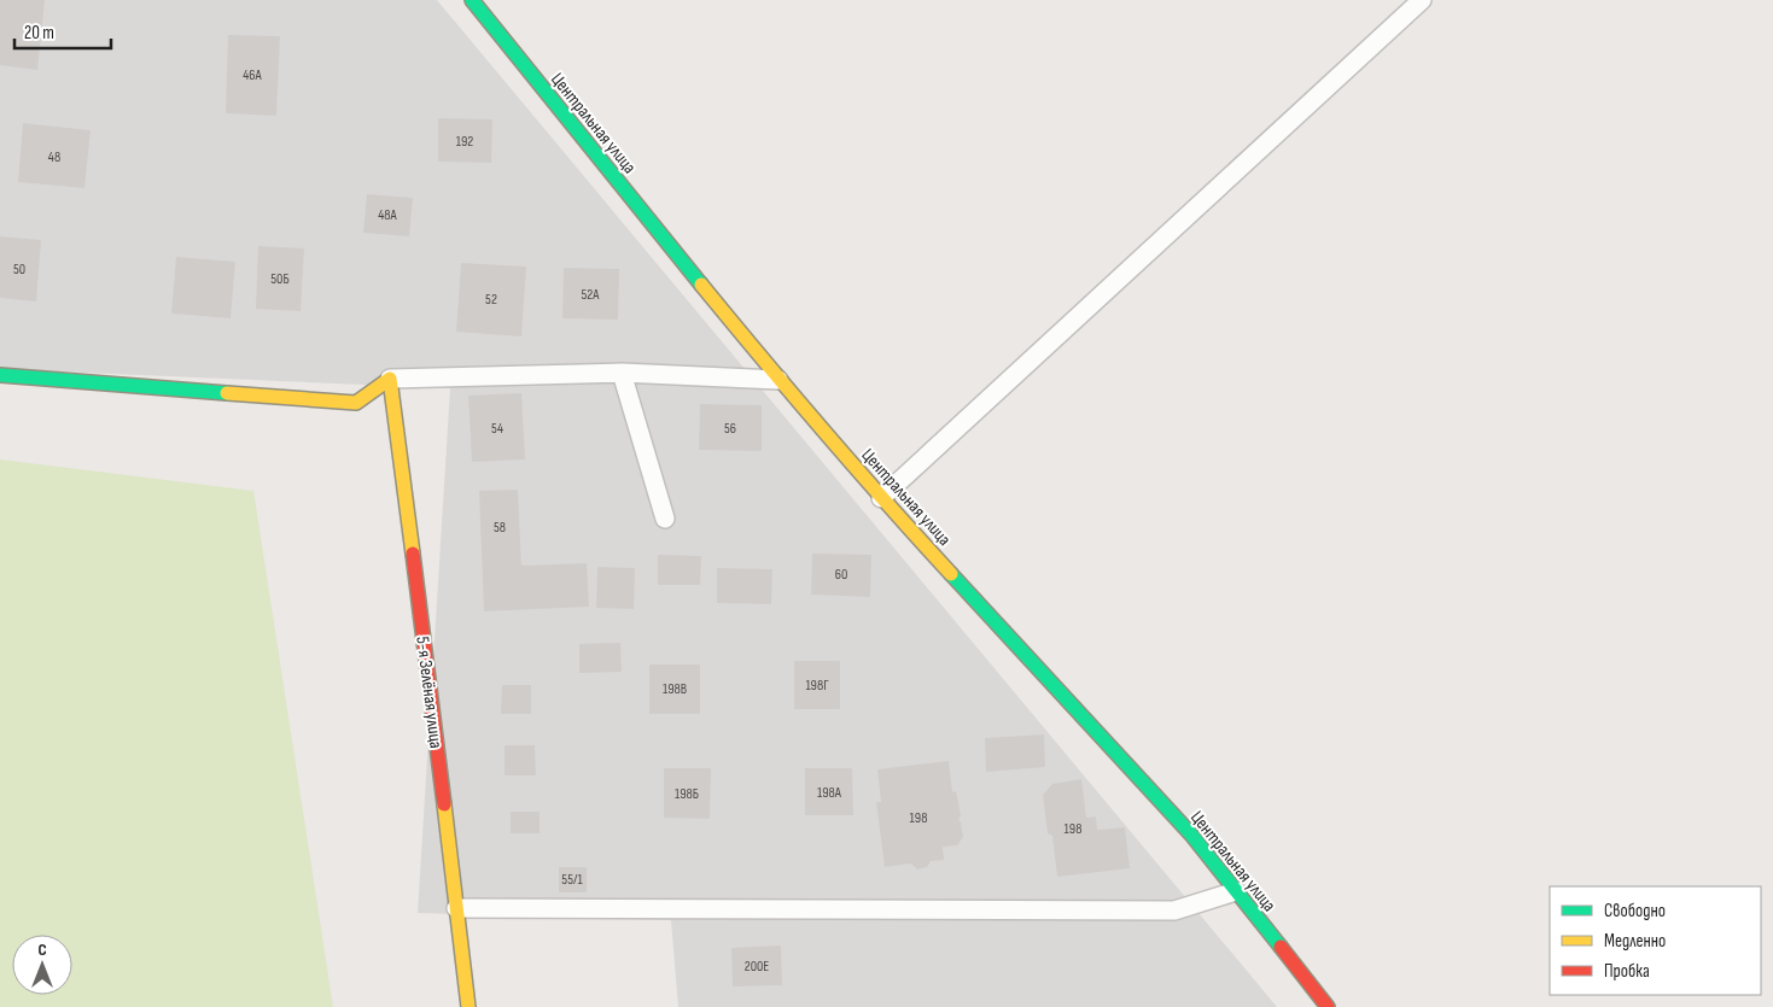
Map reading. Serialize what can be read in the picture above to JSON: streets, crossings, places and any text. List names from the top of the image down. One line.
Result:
{"streets":{"street":["Центральная улица","5-я Зелёная улица"]},"house_numbers":["46А","192","48","48А","50","50Б","52А","52","54","56","58","60","198Г","198В","198А","198Б","198","198","55/1","200Е"],"legend":["Свободно","Медленно","Пробка"],"scale_bar":"20 m","north":"top"}
